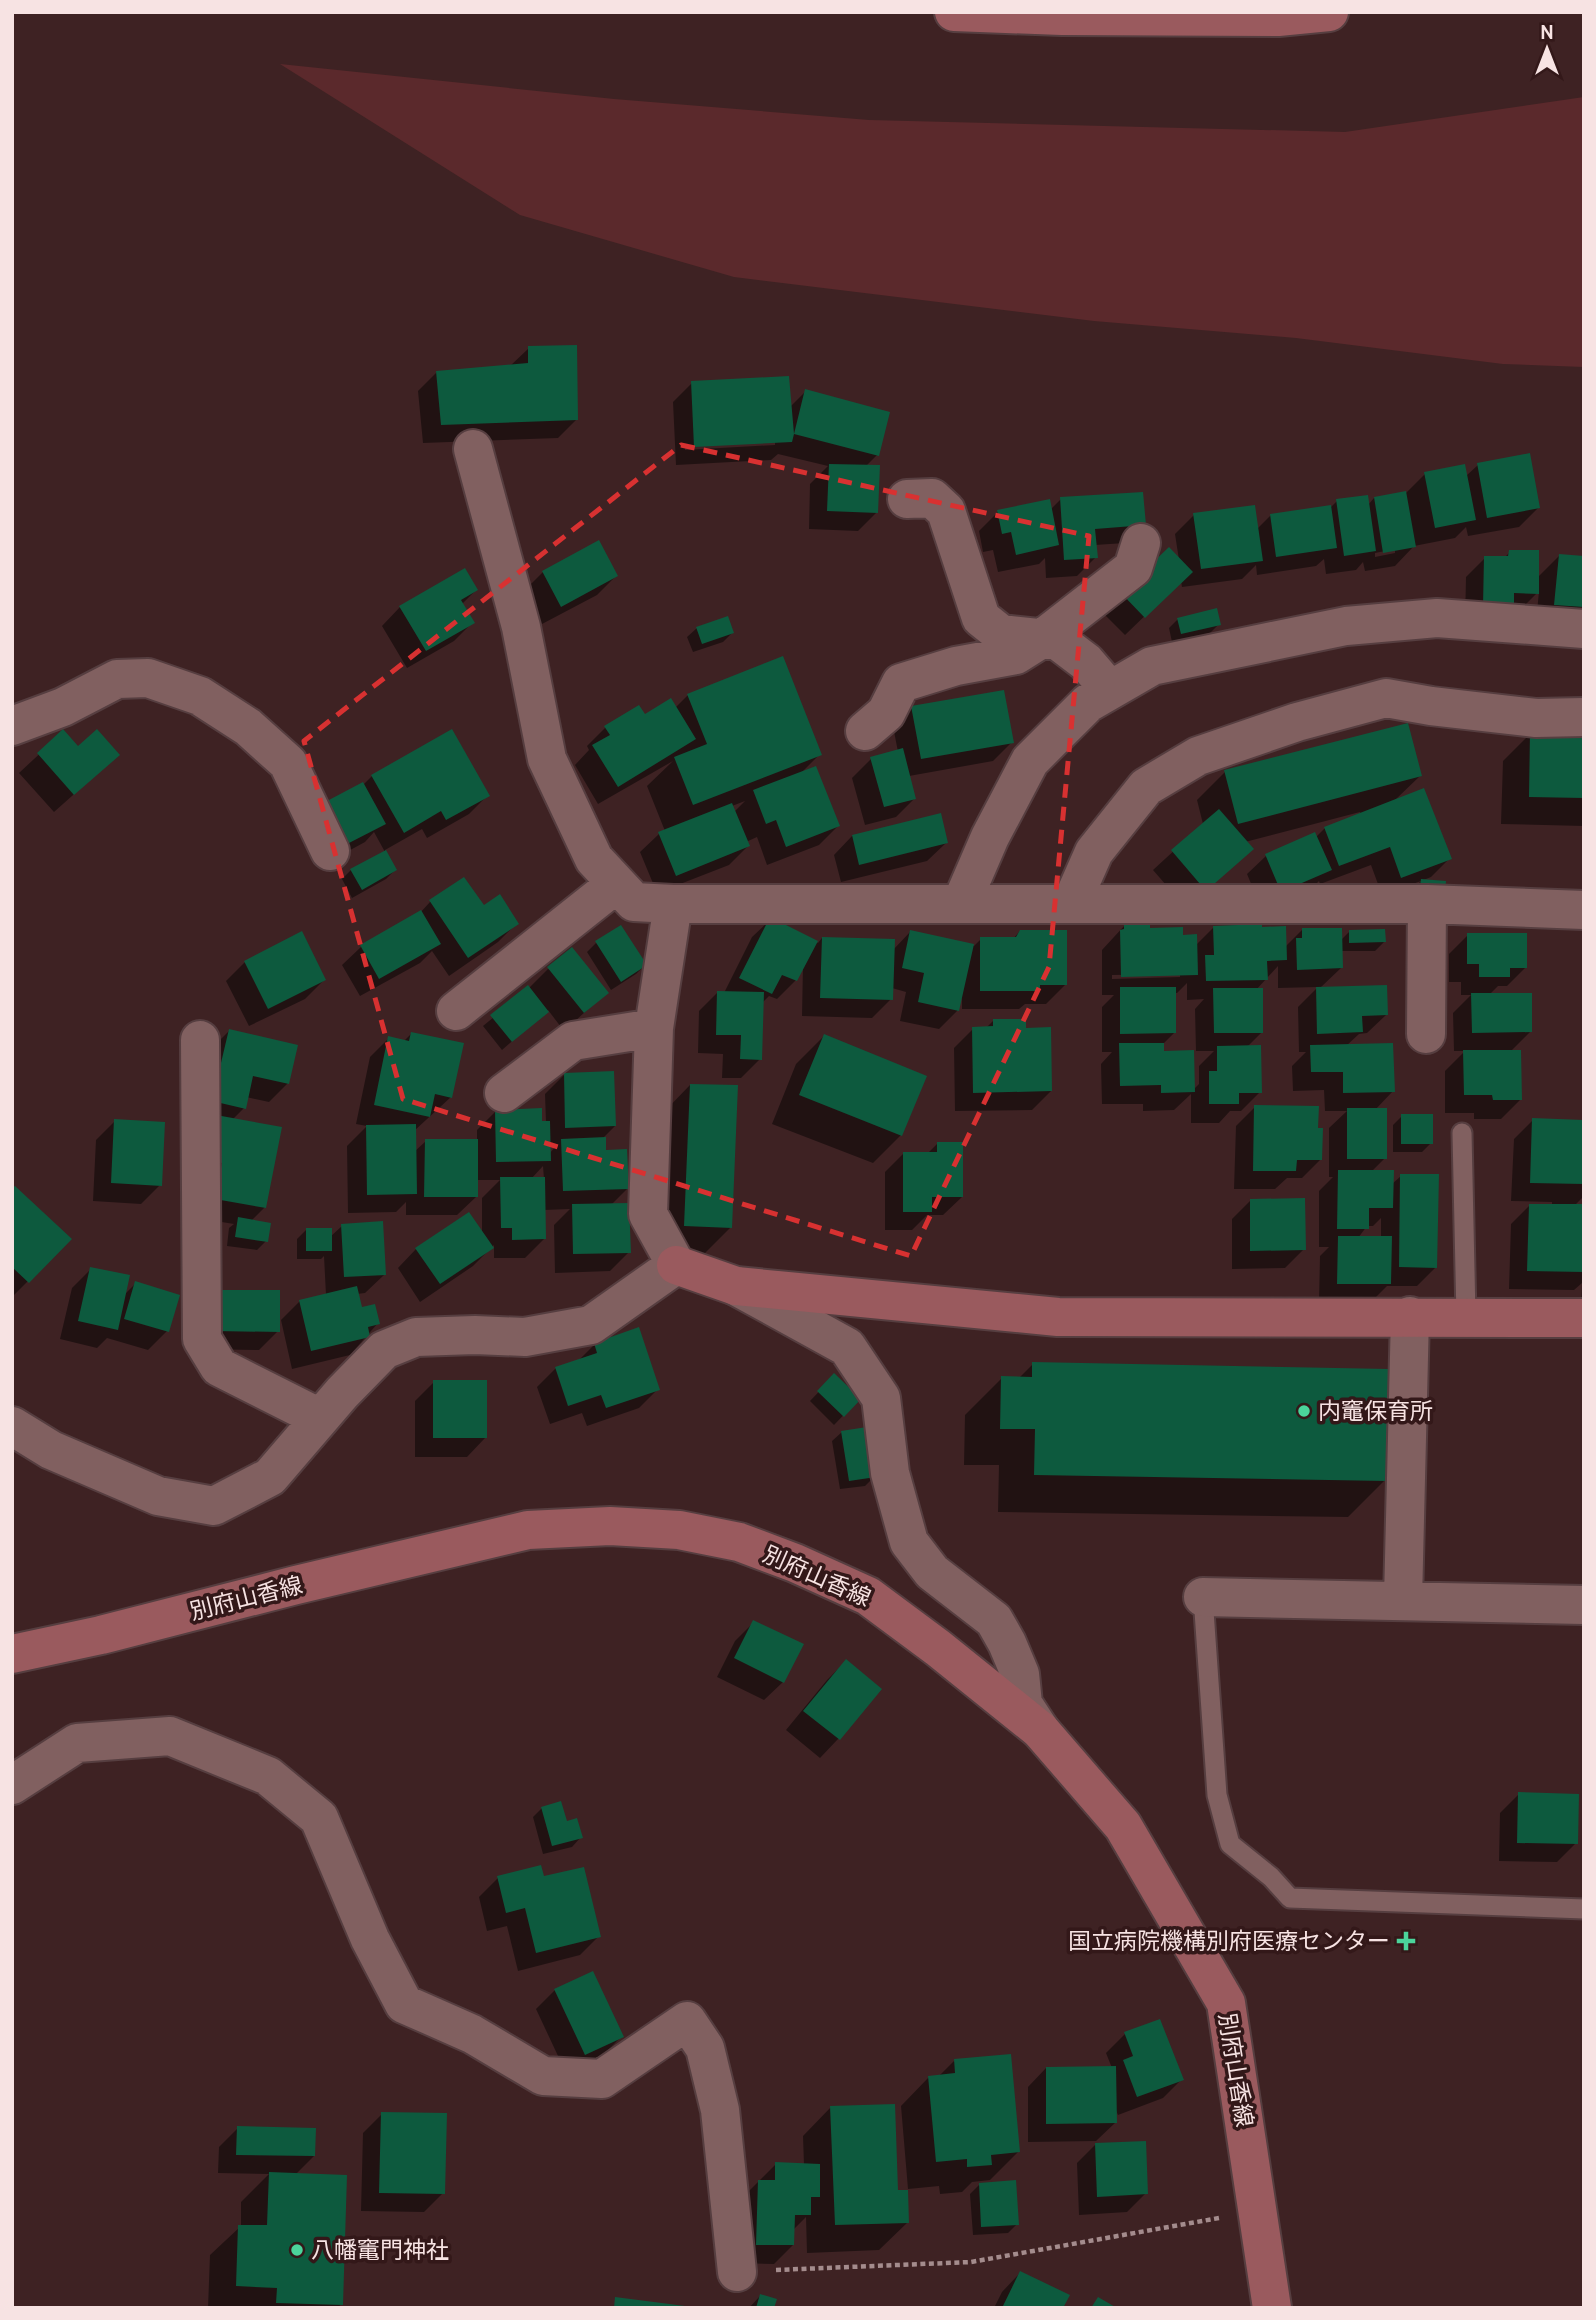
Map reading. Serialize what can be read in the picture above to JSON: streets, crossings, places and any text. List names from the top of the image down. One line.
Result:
{"streets":{"main road":["別府山香線"]},"places":{"other":["内竈保育所","八幡竃門神社"],"health":["国立病院機構別府医療センター"]},"north":"top"}
